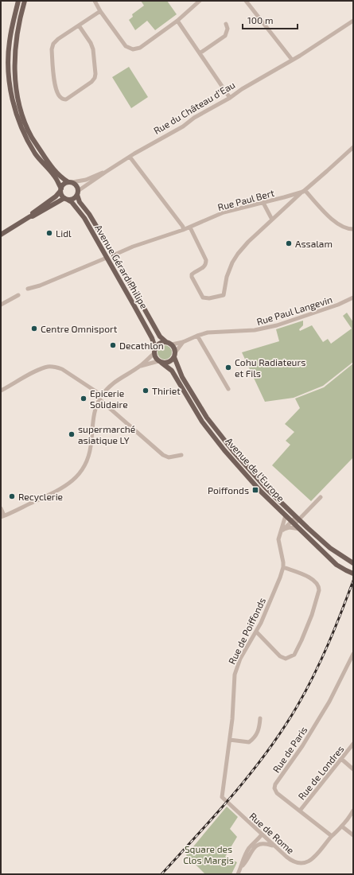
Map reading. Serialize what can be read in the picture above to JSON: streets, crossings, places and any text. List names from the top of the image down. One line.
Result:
{"streets":{"main road":["Avenue Gérard Philipe","Avenue de l'Europe"],"street":["Rue du Château d'Eau","Rue Paul Bert","Rue Paul Langevin","Rue de Poiffonds","Rue de Paris","Rue de Londres","Rue de Rome"]},"crossings":[["Rue du Château d'Eau","Avenue Gérard Philipe"],["Rue Paul Bert","Avenue Gérard Philipe"],["Avenue Gérard Philipe","Rue Paul Langevin"],["Avenue Gérard Philipe","Avenue de l'Europe"],["Rue Paul Langevin","Avenue de l'Europe"],["Avenue de l'Europe","Rue de Poiffonds"],["Rue de Poiffonds","Rue de Rome"],["Rue de Paris","Rue de Londres"],["Rue de Paris","Rue de Rome"]],"parks":["Square des Clos Margis"],"places":{"other":["Lidl","Assalam","Centre Omnisport","Decathlon","Cohu Radiateurs et Fils","Thiriet","Epicerie Solidaire","supermarché asiatique LY","Recyclerie"],"transit":["Poiffonds"]},"scale_bar":"100 m"}
